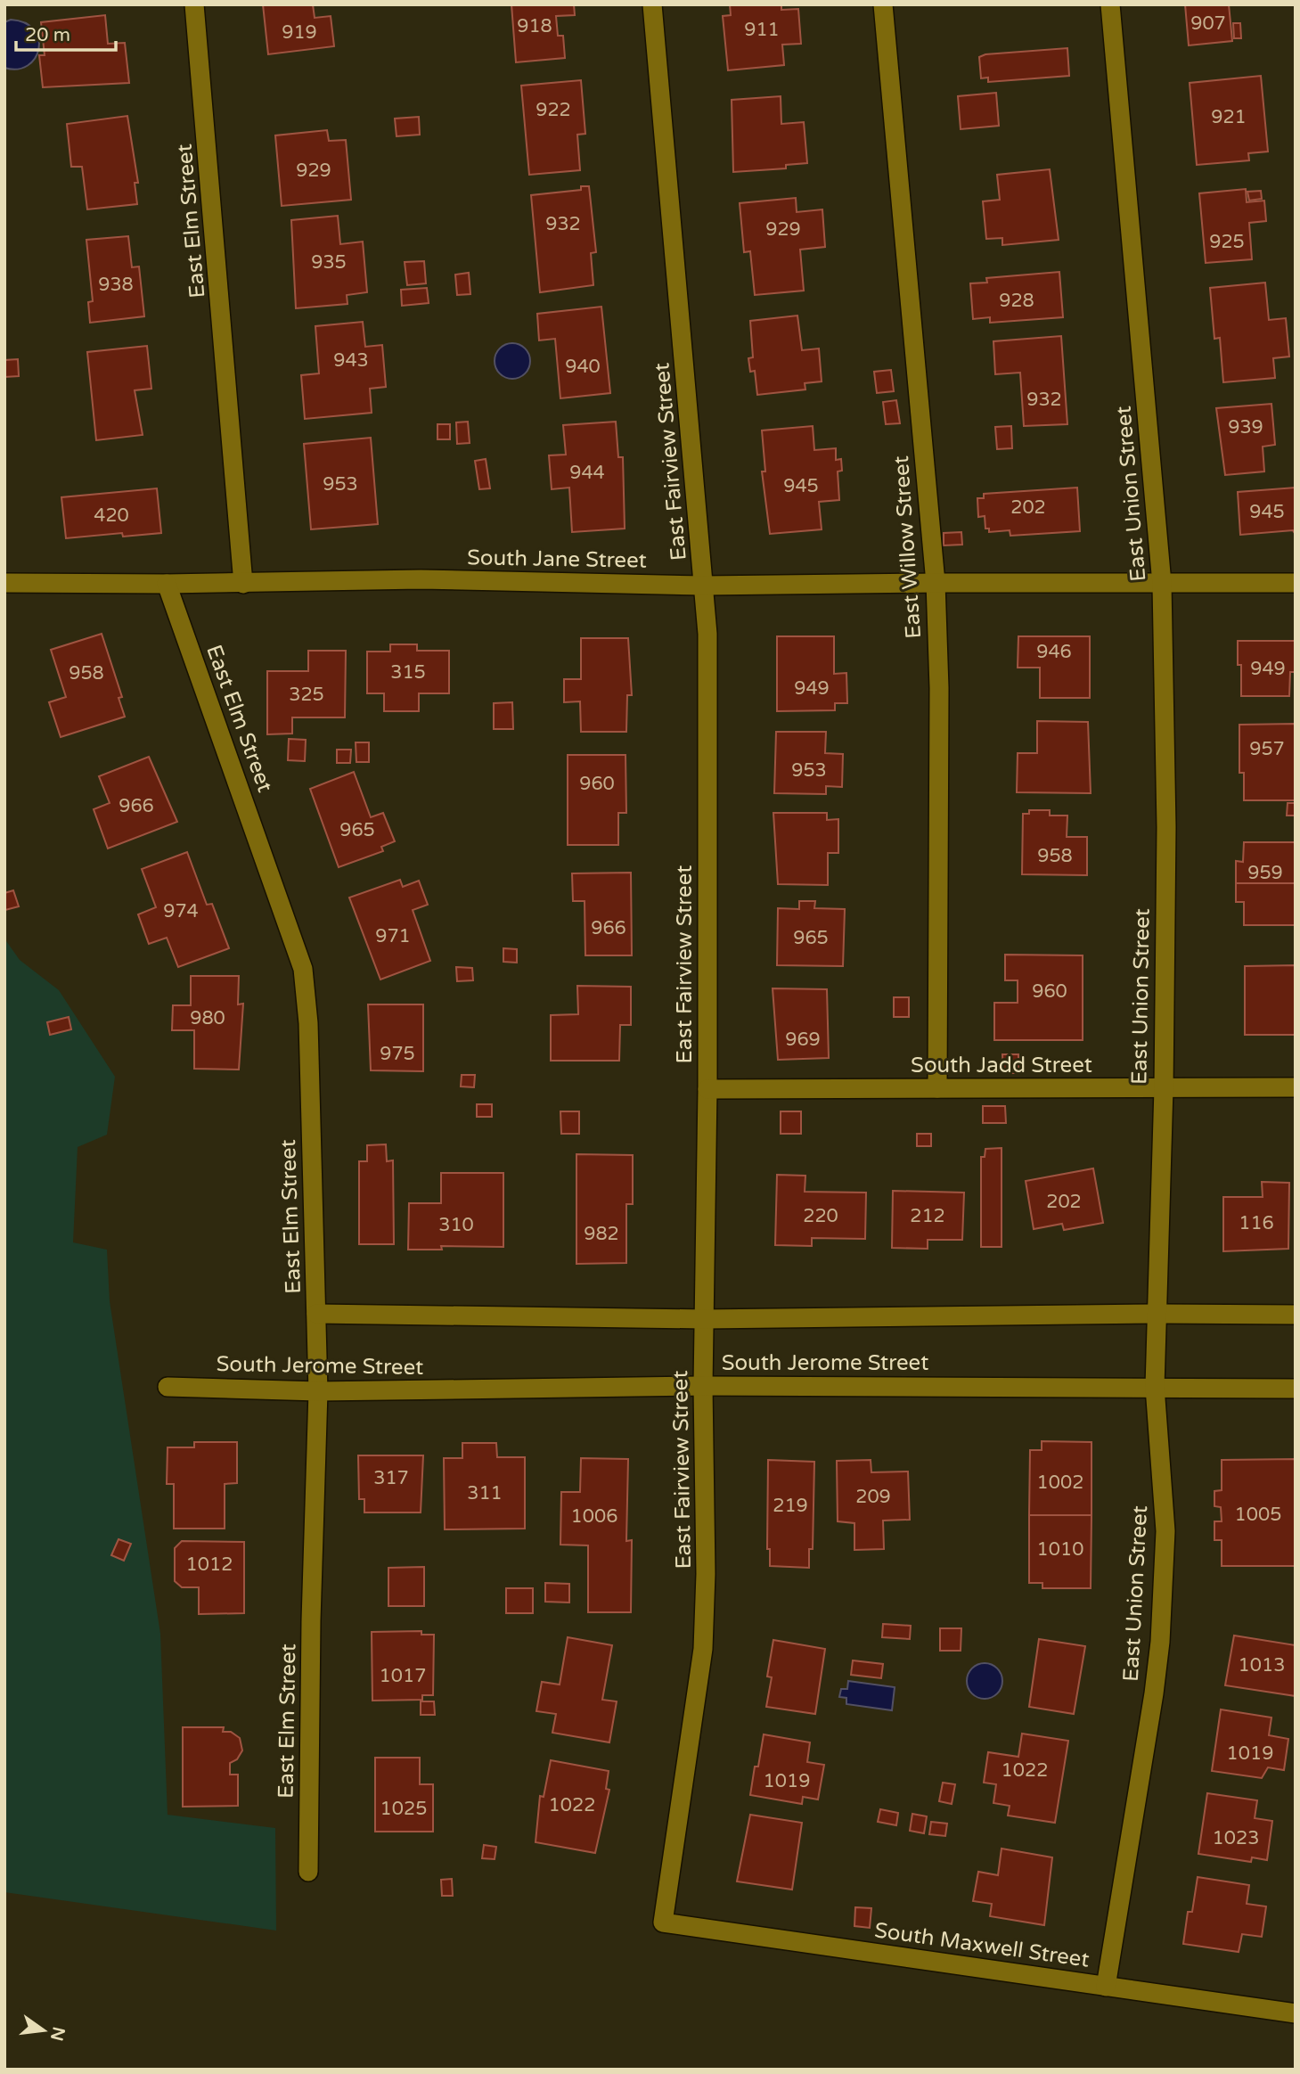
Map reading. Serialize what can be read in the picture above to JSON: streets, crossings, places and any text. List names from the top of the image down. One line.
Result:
{"streets":{"street":["East Elm Street","East Fairview Street","East Union Street","East Willow Street","South Jane Street","South Jadd Street","South Jerome Street","South Maxwell Street"]},"crossings":[["East Elm Street","South Jane Street"],["East Elm Street","South Jerome Street"],["East Fairview Street","South Jane Street"],["East Fairview Street","South Jadd Street"],["East Fairview Street","South Jerome Street"],["East Fairview Street","South Maxwell Street"],["East Union Street","South Jane Street"],["East Union Street","South Jadd Street"],["East Union Street","South Jerome Street"],["East Union Street","South Maxwell Street"],["East Willow Street","South Jane Street"],["East Willow Street","South Jadd Street"]],"house_numbers":["907","918","911","919","922","921","929","932","929","925","935","938","928","943","940","932","939","944","953","945","202","945","420","946","949","315","958","949","325","957","953","960","966","965","958","959","974","966","971","965","960","980","969","975","202","220","212","116","310","982","317","1002","311","209","219","1005","1006","1010","1012","1013","1017","1019","1022","1019","1022","1025","1023"],"scale_bar":"20 m","north":"right"}
